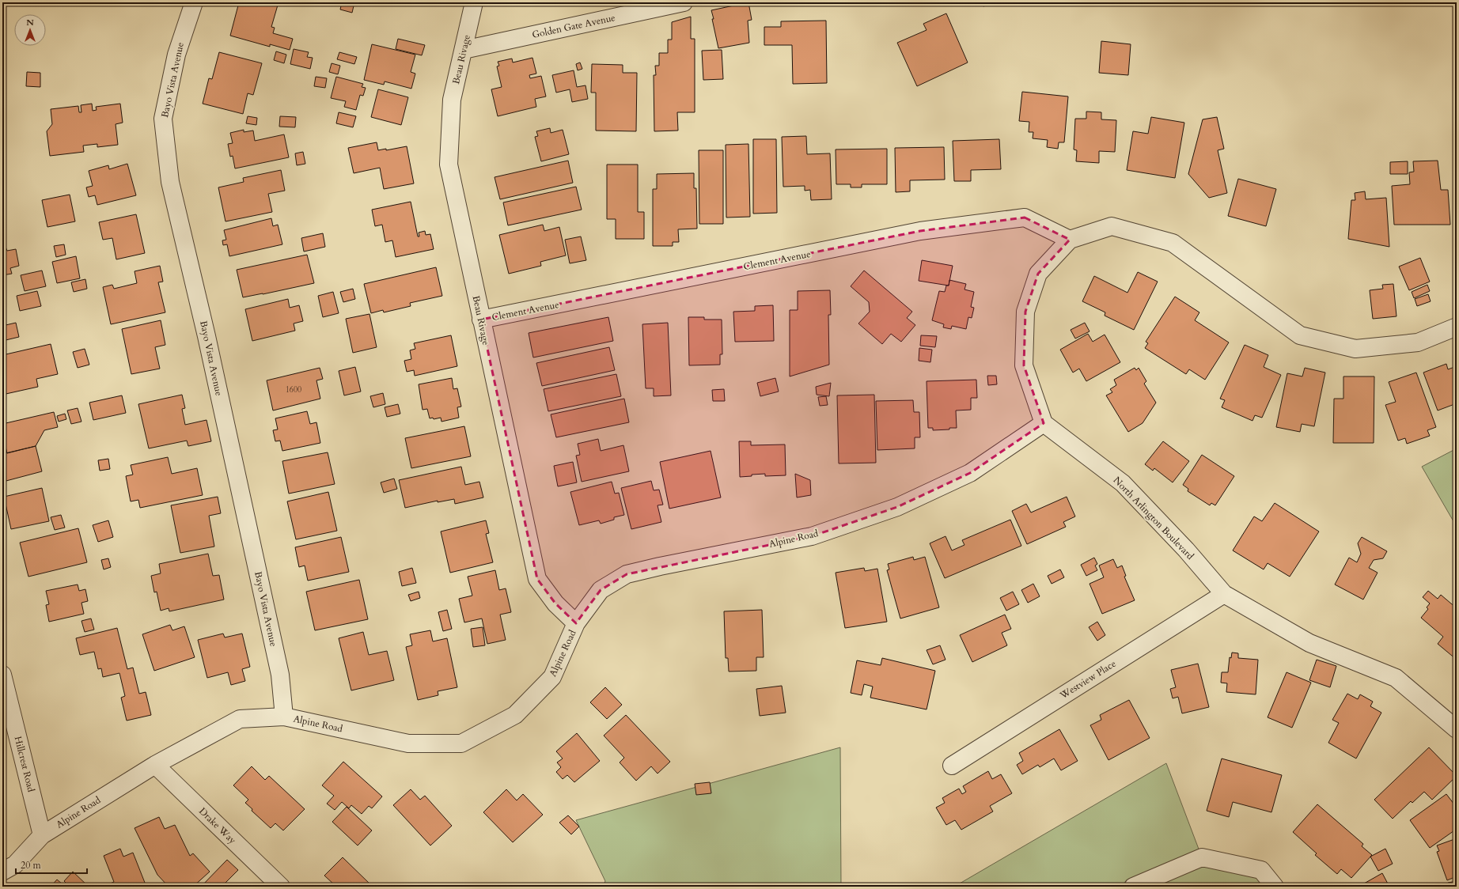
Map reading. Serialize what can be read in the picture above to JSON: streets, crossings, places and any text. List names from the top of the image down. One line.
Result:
{"streets":{"street":["Golden Gate Avenue","Beau Rivage","Bayo Vista Avenue","Clement Avenue","North Arlington Boulevard","Alpine Road","Westview Place","Hillcrest Road","Drake Way"]},"crossings":[["Golden Gate Avenue","Beau Rivage"],["Beau Rivage","Clement Avenue"],["Beau Rivage","Alpine Road"],["Bayo Vista Avenue","Alpine Road"],["North Arlington Boulevard","Alpine Road"],["North Arlington Boulevard","Westview Place"],["Alpine Road","Hillcrest Road"],["Alpine Road","Drake Way"]],"house_numbers":["1600"],"scale_bar":"20 m","north":"top"}
